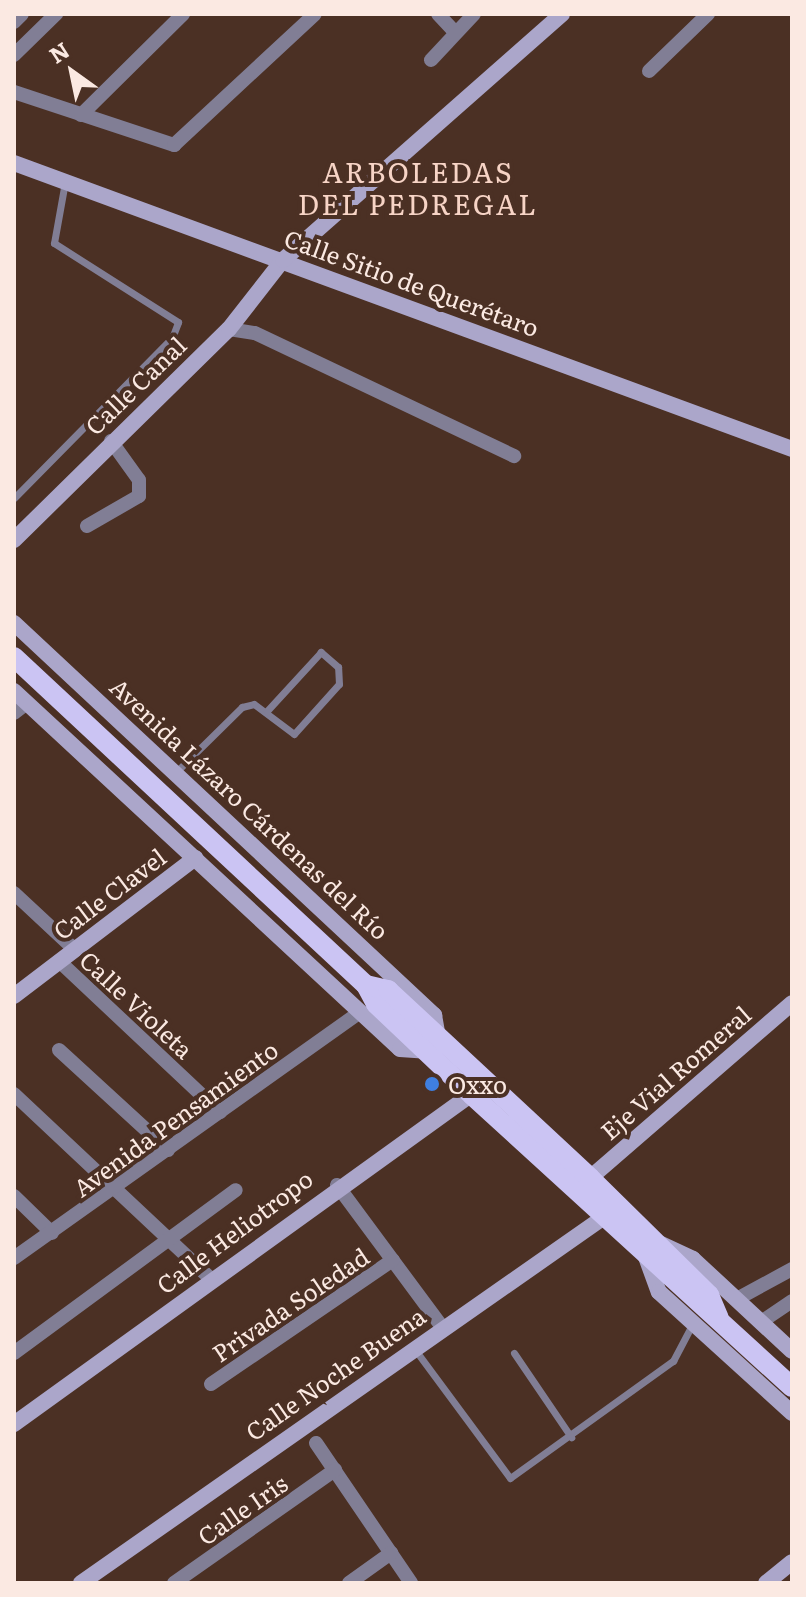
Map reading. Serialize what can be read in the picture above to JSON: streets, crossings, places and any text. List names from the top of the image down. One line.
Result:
{"streets":{"main road":["Avenida Lázaro Cárdenas del Río"],"street":["Calle Sitio de Querétaro","Calle Canal","Calle Clavel","Calle Violeta","Eje Vial Romeral","Avenida Pensamiento","Calle Heliotropo","Privada Soledad","Calle Noche Buena","Calle Iris"]},"crossings":[["Calle Sitio de Querétaro","Calle Canal"],["Avenida Lázaro Cárdenas del Río","Calle Clavel"],["Avenida Lázaro Cárdenas del Río","Eje Vial Romeral"],["Avenida Lázaro Cárdenas del Río","Avenida Pensamiento"],["Avenida Lázaro Cárdenas del Río","Calle Heliotropo"],["Avenida Lázaro Cárdenas del Río","Calle Noche Buena"],["Calle Clavel","Calle Violeta"],["Calle Violeta","Avenida Pensamiento"]],"districts":["ARBOLEDAS DEL PEDREGAL"],"places":["Oxxo"],"north":"top left"}
